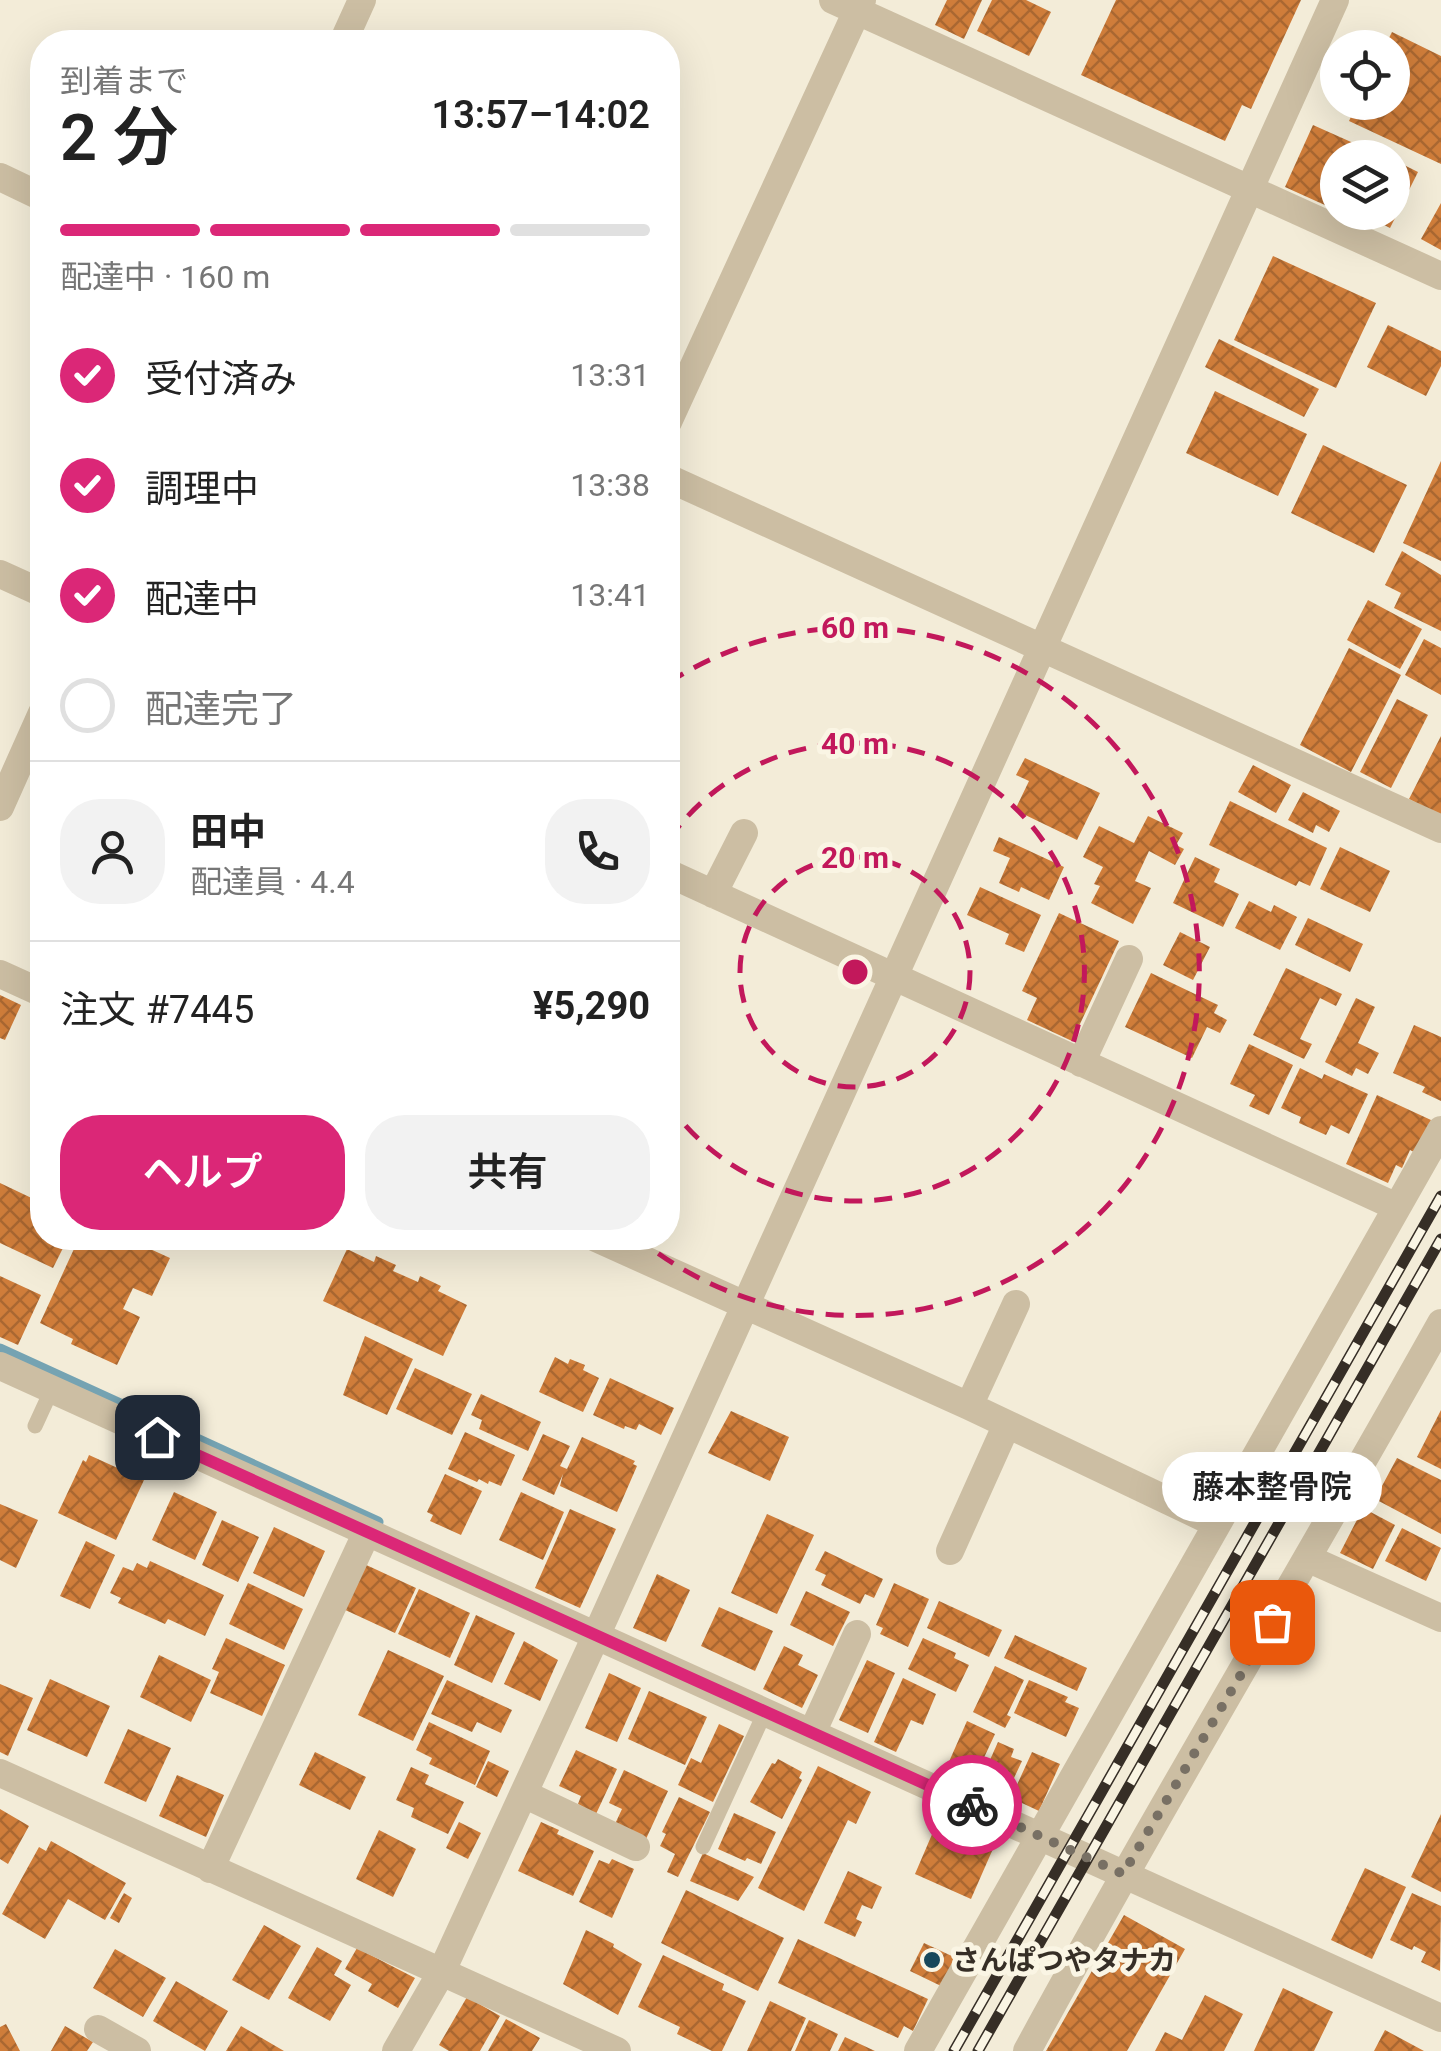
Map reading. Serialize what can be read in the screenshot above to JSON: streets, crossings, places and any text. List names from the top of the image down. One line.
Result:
{"places":["藤本整骨院","さんぱつやタナカ"],"page":{"heading":["2 分","到着まで","13:57–14:02"],"panel":["田中","配達員 · 4.4","注文 #7445","¥5,290"],"bar":"配達中 · 160 m","list":[["受付済み","13:31"],["調理中","13:38"],["配達中","13:41"],"配達完了"],"buttons":["ヘルプ","共有"],"bubble":"藤本整骨院"},"rings":["60 m","40 m","20 m"]}
